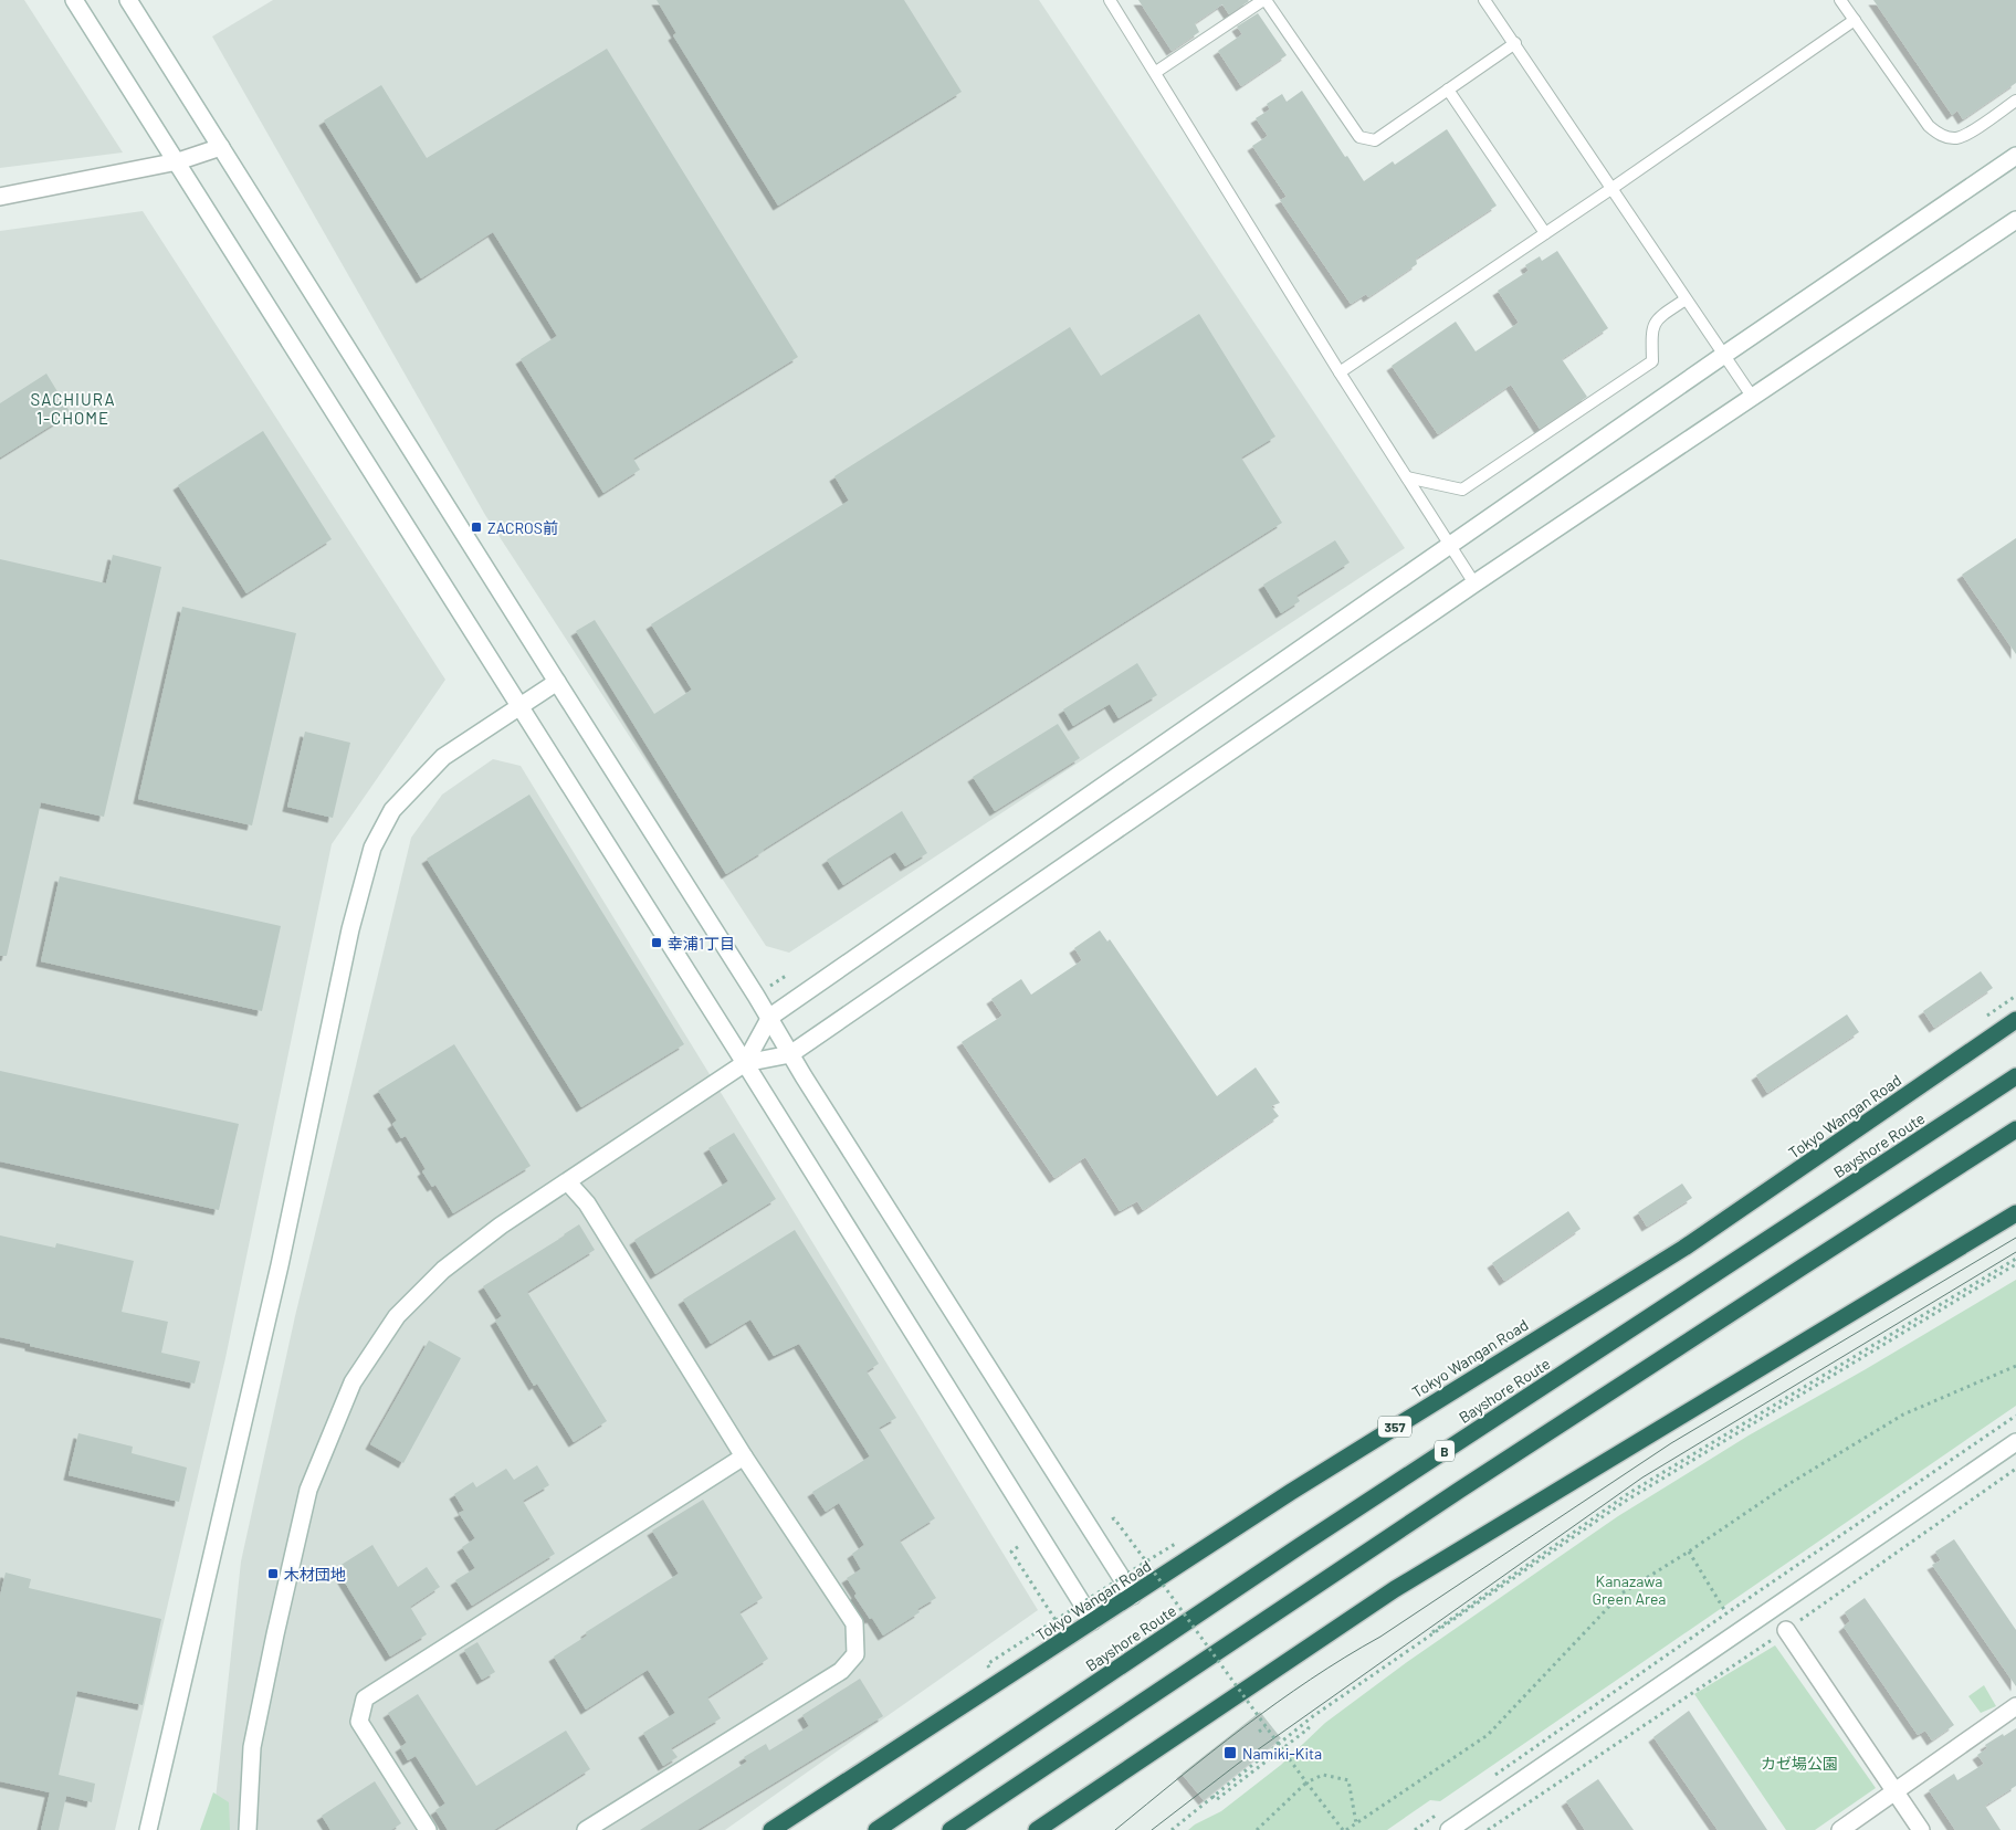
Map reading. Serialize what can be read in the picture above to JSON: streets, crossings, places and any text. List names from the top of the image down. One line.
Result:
{"streets":{"highway":["Tokyo Wangan Road","Bayshore Route","357","B"]},"districts":["SACHIURA 1-CHOME"],"parks":["Kanazawa Green Area","カゼ場公園"],"places":{"transit":["ZACROS前","幸浦1丁目","木材団地","Namiki-Kita"]}}
